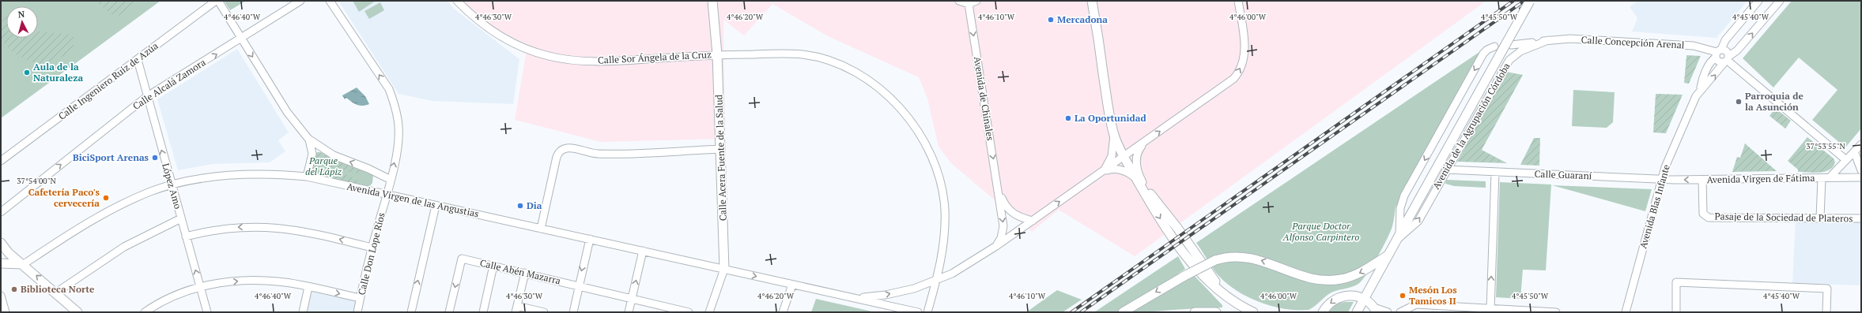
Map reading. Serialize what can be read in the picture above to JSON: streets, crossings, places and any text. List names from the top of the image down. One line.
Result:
{"streets":{"main road":["Avenida de la Agrupación Córdoba","Calle Acera Fuente de la Salud"],"street":["Calle Concepción Arenal","Calle Sor Ángela de la Cruz","Calle Ingeniero Ruiz de Azúa","Calle Alcalá Zamora","Avenida de Chinales","Calle Guaraní","Avenida Virgen de Fátima","López Amo","Avenida Virgen de las Angustias","Avenida Blas Infante","Pasaje de la Sociedad de Plateros","Calle Don Lope Ríos","Calle Abén Mazarra"]},"crossings":[["Calle Concepción Arenal","Avenida de la Agrupación Córdoba"],["Calle Concepción Arenal","Avenida Blas Infante"],["Calle Sor Ángela de la Cruz","Calle Acera Fuente de la Salud"],["Calle Ingeniero Ruiz de Azúa","López Amo"],["Calle Alcalá Zamora","López Amo"],["Avenida de la Agrupación Córdoba","Calle Guaraní"],["Calle Acera Fuente de la Salud","Avenida Virgen de las Angustias"],["Calle Guaraní","Avenida Virgen de Fátima"],["Calle Guaraní","Avenida Blas Infante"],["Avenida Virgen de Fátima","Avenida Blas Infante"],["Avenida Virgen de Fátima","Pasaje de la Sociedad de Plateros"],["López Amo","Avenida Virgen de las Angustias"],["Avenida Virgen de las Angustias","Calle Don Lope Ríos"]],"one_way":["Calle Alcalá Zamora","Avenida de Chinales","López Amo","Calle Don Lope Ríos"],"parks":["Parque del Lápiz","Parque Doctor Alfonso Carpintero"],"places":["Mercadona","Aula de la Naturaleza","Parroquia de la Asunción","La Oportunidad","BiciSport Arenas","Cafetería Paco's cervecería","Dia","Biblioteca Norte","Mesón Los Tamicos II"],"north":"top","coordinates":["4°46'40\"W","4°46'30\"W","4°46'20\"W","4°46'10\"W","4°46'00\"W","4°45'50\"W","4°45'40\"W","37°53'55\"N","37°54'00\"N"]}
